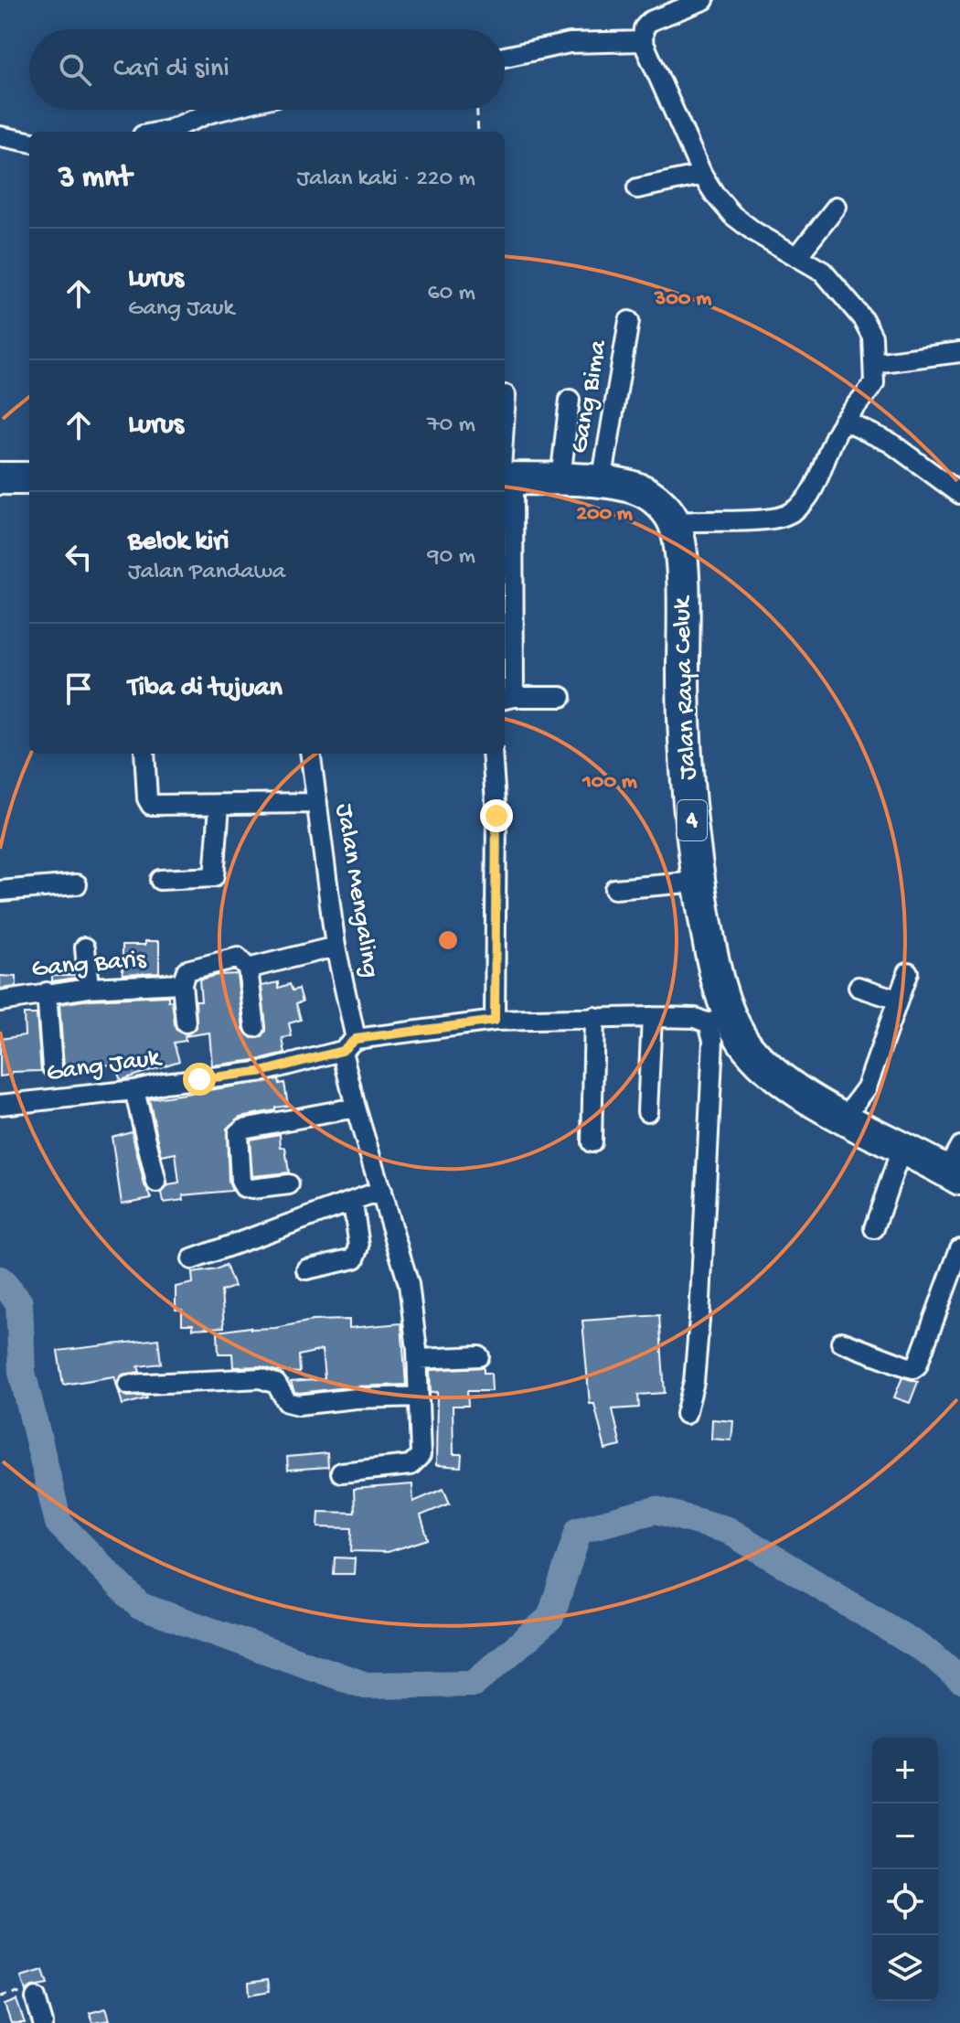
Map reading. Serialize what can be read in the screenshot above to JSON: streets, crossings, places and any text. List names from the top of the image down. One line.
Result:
{"streets":{"highway":["Jalan Raya Celuk","4"],"street":["Gang Bima","Jalan Mengaling","Gang Baris","Gang Jauk"]},"crossings":[["Gang Bima","Jalan Raya Celuk"],["Jalan Raya Celuk","Gang Jauk"],["Jalan Mengaling","Gang Baris"],["Jalan Mengaling","Gang Jauk"]],"page":{"search":"Cari di sini","heading":["3 mnt","Jalan kaki · 220 m"],"list":[["Lurus","Gang Jauk","60 m"],["Lurus","70 m"],["Belok kiri","Jalan Pandawa","90 m"],"Tiba di tujuan"],"map_buttons":["+","−"]},"rings":["300 m","200 m","100 m"]}
